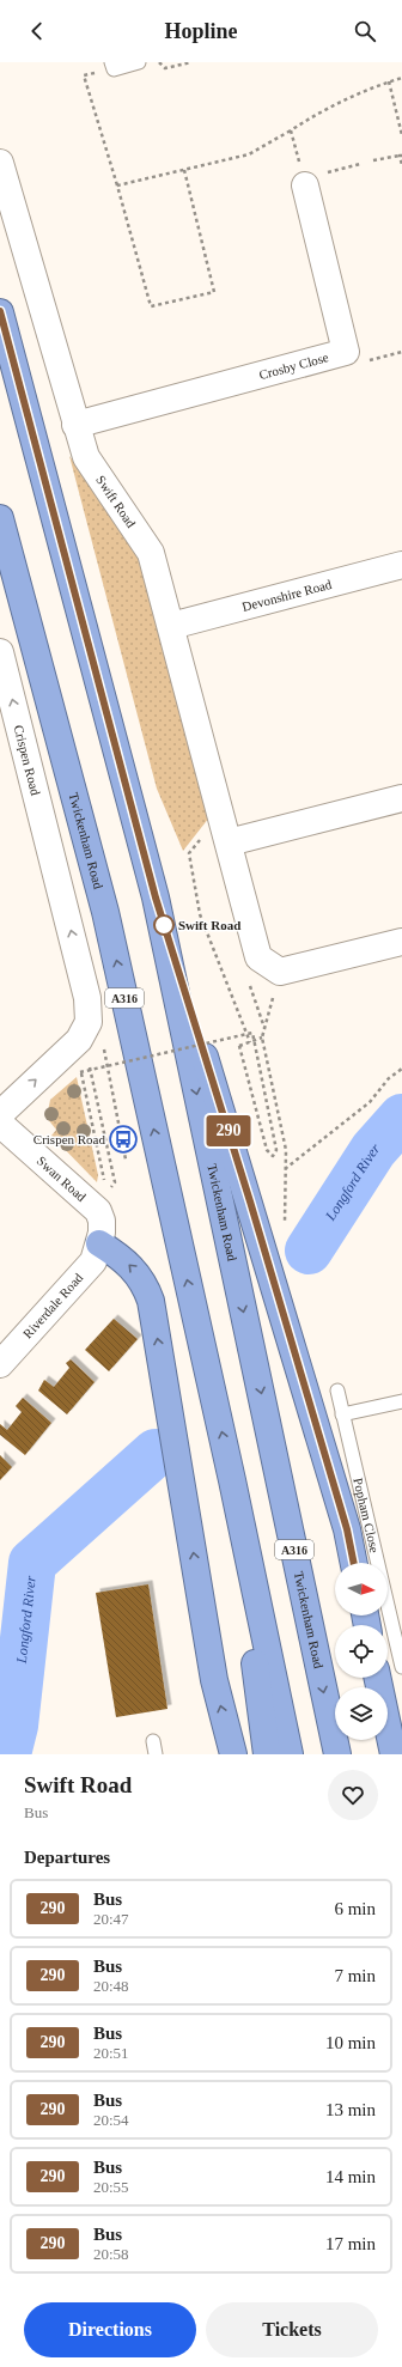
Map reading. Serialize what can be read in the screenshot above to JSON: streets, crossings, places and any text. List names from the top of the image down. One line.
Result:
{"streets":{"highway":["Twickenham Road","A316"],"street":["Crosby Close","Swift Road","Devonshire Road","Crispen Road","Swan Road","Riverdale Road"],"lane":["Popham Close"]},"crossings":[["Crosby Close","Swift Road"],["Swift Road","Devonshire Road"],["Swan Road","Riverdale Road"]],"one_way":["Crispen Road"],"water":["Longford River"],"places":{"other":["Swift Road"],"bus stop":["Crispen Road"]},"lines":["bus line 290"],"north":"right","page":{"header":"Hopline","on_map":"290","heading":[["Swift Road","Bus"],"Departures"],"list":[{"mark":"290","name":"Bus","note":"20:47","value":"6 min"},{"mark":"290","name":"Bus","note":"20:48","value":"7 min"},{"mark":"290","name":"Bus","note":"20:51","value":"10 min"},{"mark":"290","name":"Bus","note":"20:54","value":"13 min"},{"mark":"290","name":"Bus","note":"20:55","value":"14 min"},{"mark":"290","name":"Bus","note":"20:58","value":"17 min"}],"buttons":["Directions","Tickets"]}}
